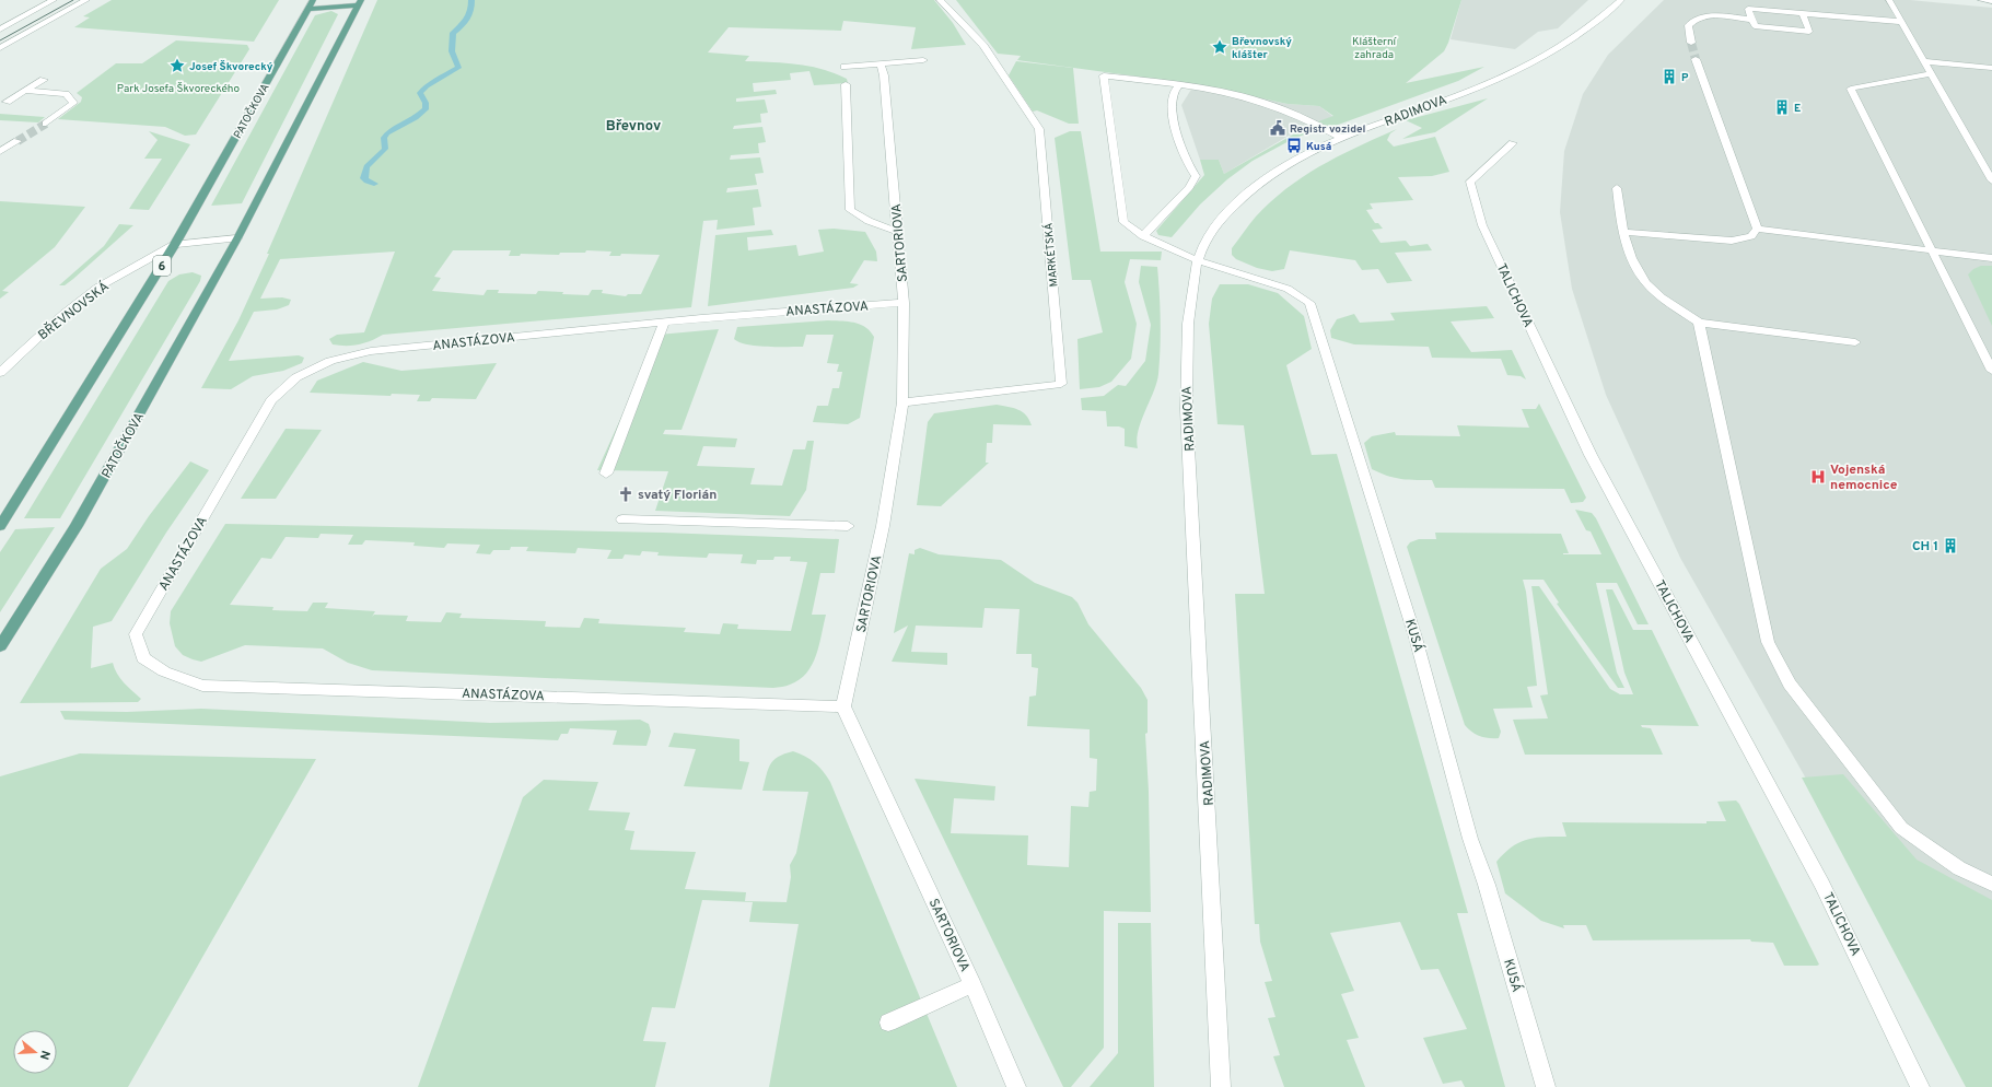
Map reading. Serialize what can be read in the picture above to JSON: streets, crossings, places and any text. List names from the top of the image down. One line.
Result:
{"streets":{"main road":["PATOČKOVA","6"],"street":["RADIMOVA","SARTORIOVA","MARKÉTSKÁ","TALICHOVA","ANASTÁZOVA","BŘEVNOVSKÁ","KUSÁ"]},"crossings":[["PATOČKOVA","BŘEVNOVSKÁ"],["RADIMOVA","KUSÁ"],["SARTORIOVA","MARKÉTSKÁ"],["SARTORIOVA","ANASTÁZOVA"]],"districts":["Břevnov"],"parks":["Klášterní zahrada","Park Josefa Škvoreckého"],"places":{"place":["Břevnovský klášter","Josef Škvorecký"],"building":["P","E","CH 1"],"public building":["Registr vozidel"],"bus stop":["Kusá"],"hospital":["Vojenská nemocnice"],"church":["svatý Florián"]},"north":"right"}
